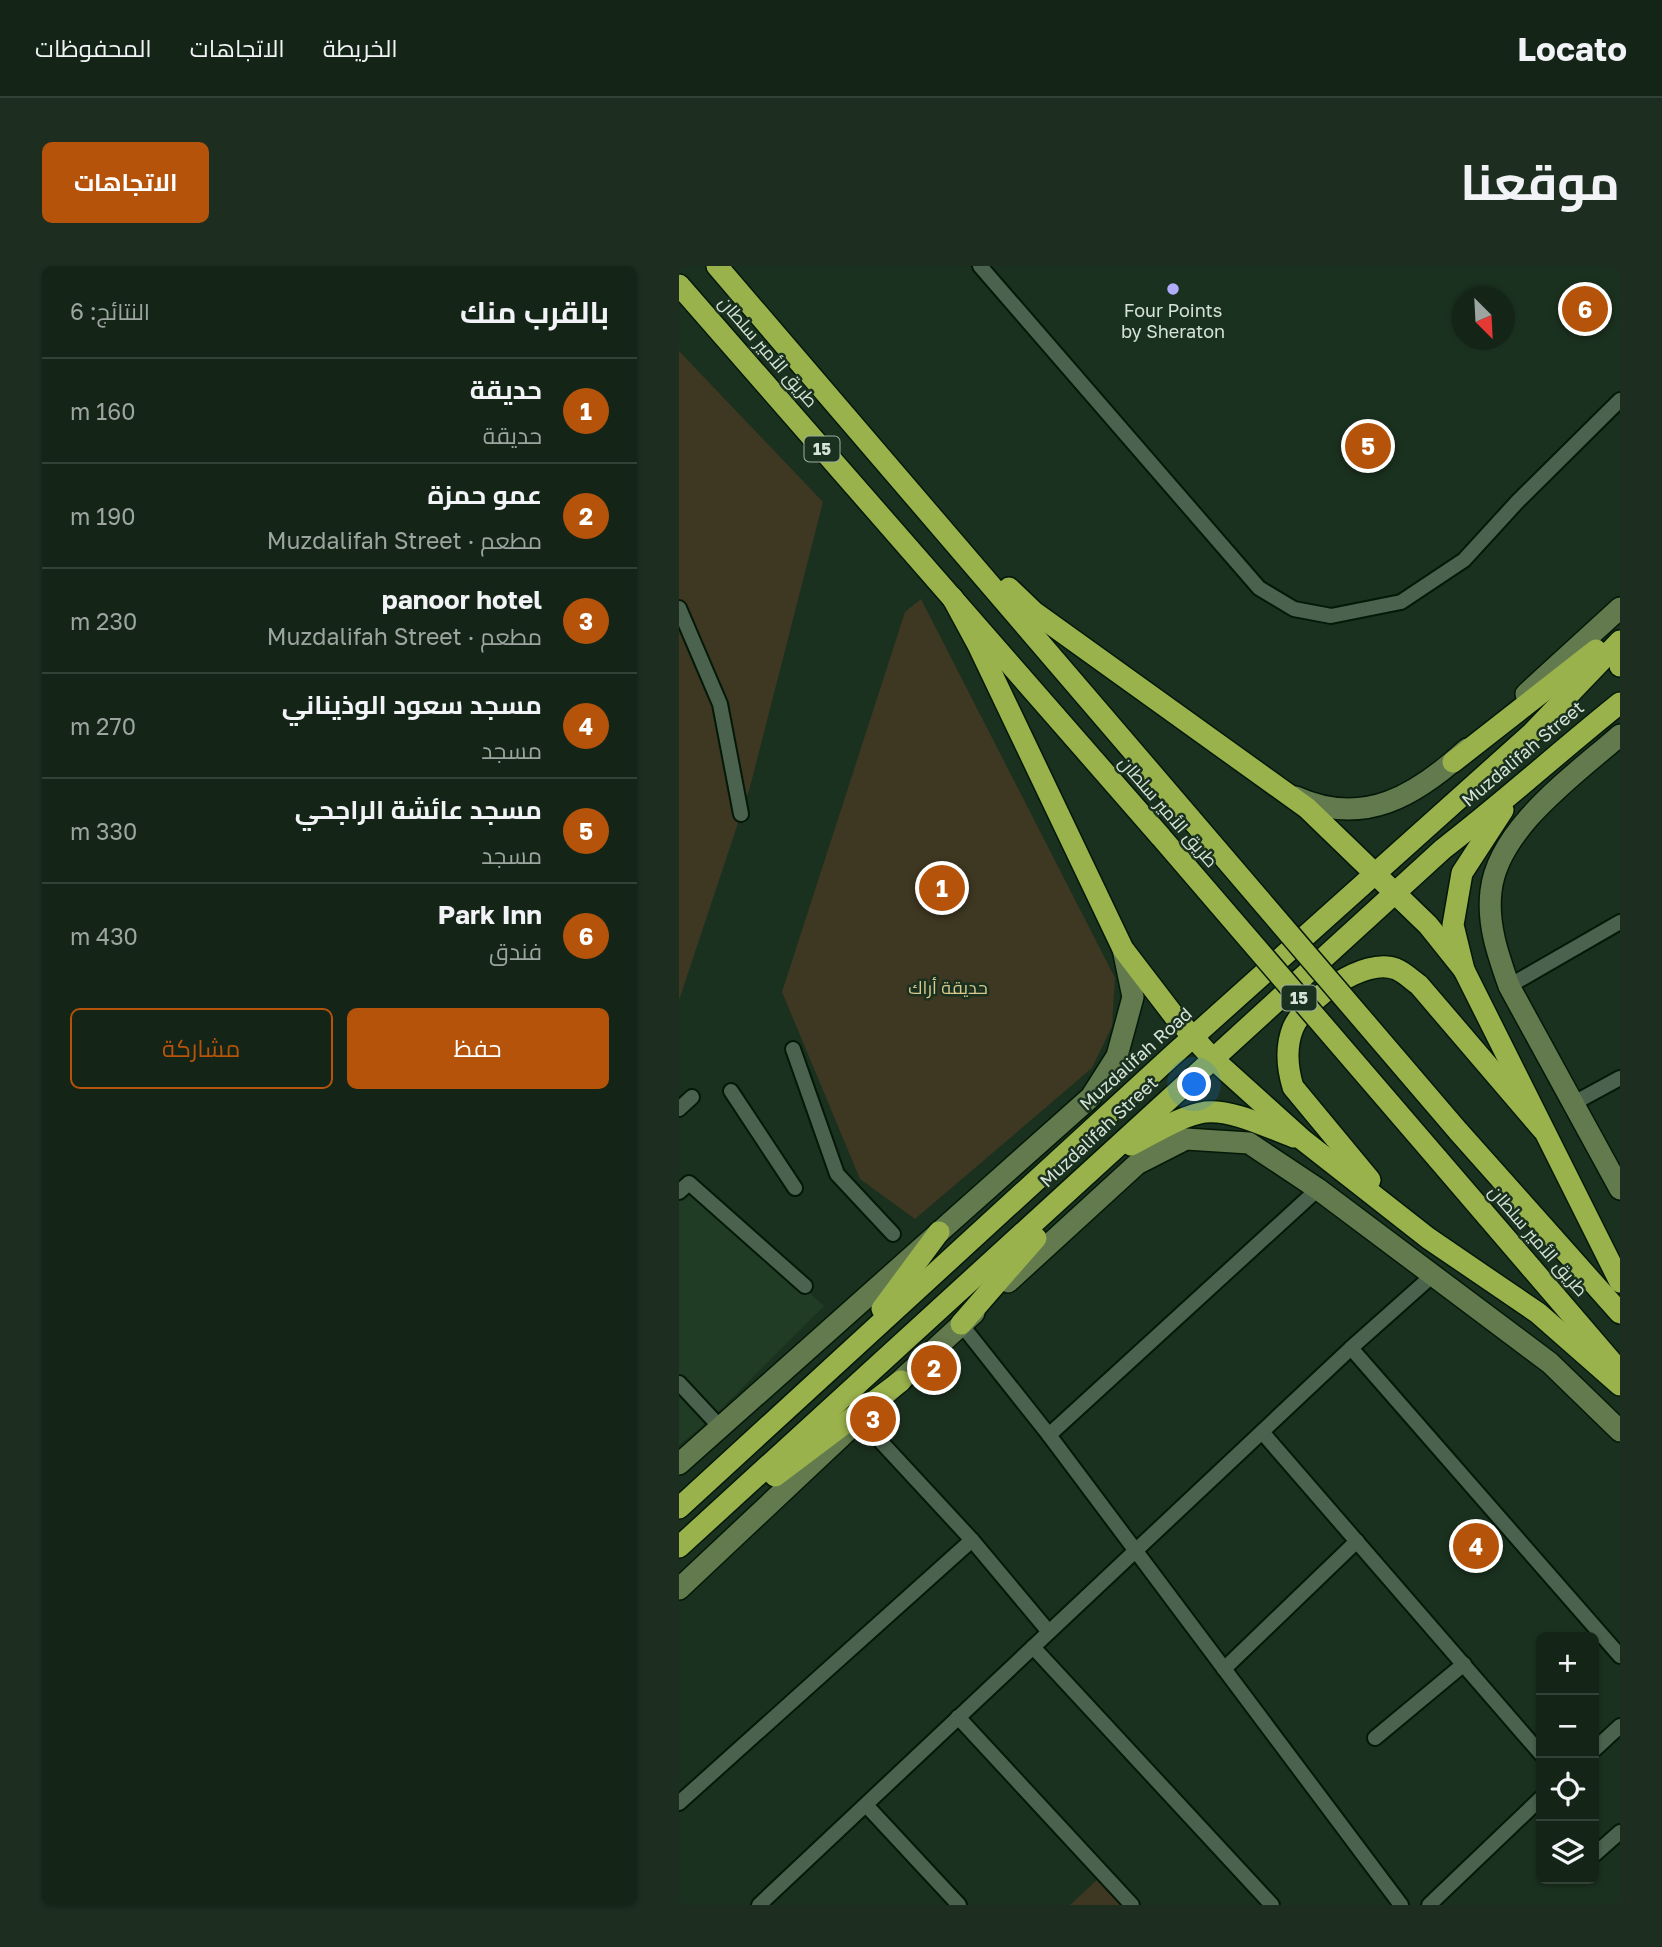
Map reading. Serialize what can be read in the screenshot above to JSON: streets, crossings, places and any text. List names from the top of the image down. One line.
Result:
{"streets":{"highway":["طريق الأمير سلطان","15","Muzdalifah Street","Muzdalifah Road"]},"parks":["حديقة أراك"],"places":["Four Points by Sheraton"],"north":"bottom right","page":{"header":"Locato","nav":["الخريطة","الاتجاهات","المحفوظات"],"title":"موقعنا","buttons":["الاتجاهات",["حفظ","مشاركة"]],"heading":["بالقرب منك","النتائج: 6"],"pins":["6","5","1","2","3","4"],"list":[{"mark":"1","name":"حديقة","note":"حديقة","value":"160 m"},{"mark":"2","name":"عمو حمزة","note":"مطعم · Muzdalifah Street","value":"190 m"},{"mark":"3","name":"panoor hotel","note":"مطعم · Muzdalifah Street","value":"230 m"},{"mark":"4","name":"مسجد سعود الوذيناني","note":"مسجد","value":"270 m"},{"mark":"5","name":"مسجد عائشة الراجحي","note":"مسجد","value":"330 m"},{"mark":"6","name":"Park Inn","note":"فندق","value":"430 m"}],"map_buttons":["+","−"]}}
